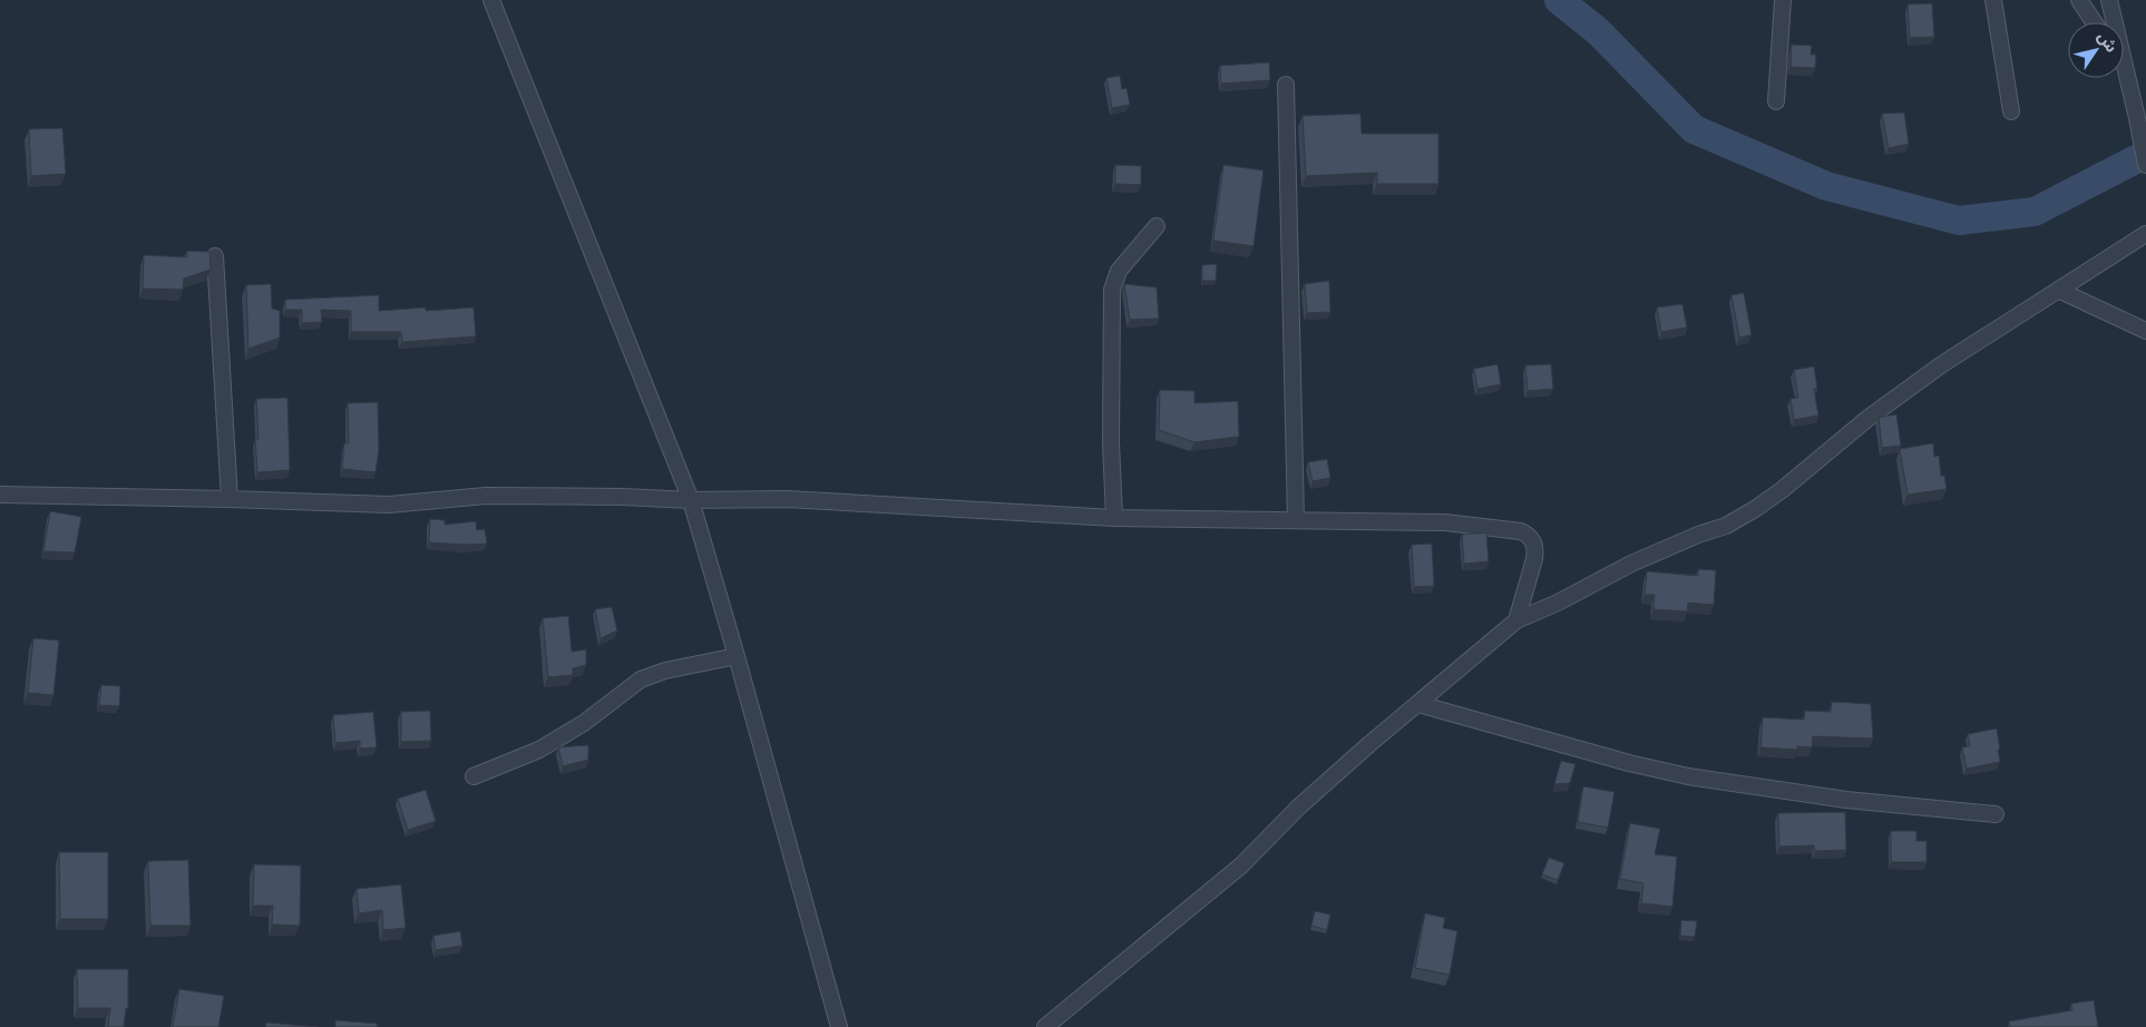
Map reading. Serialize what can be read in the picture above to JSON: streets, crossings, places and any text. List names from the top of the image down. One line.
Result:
{"north":"top right"}
